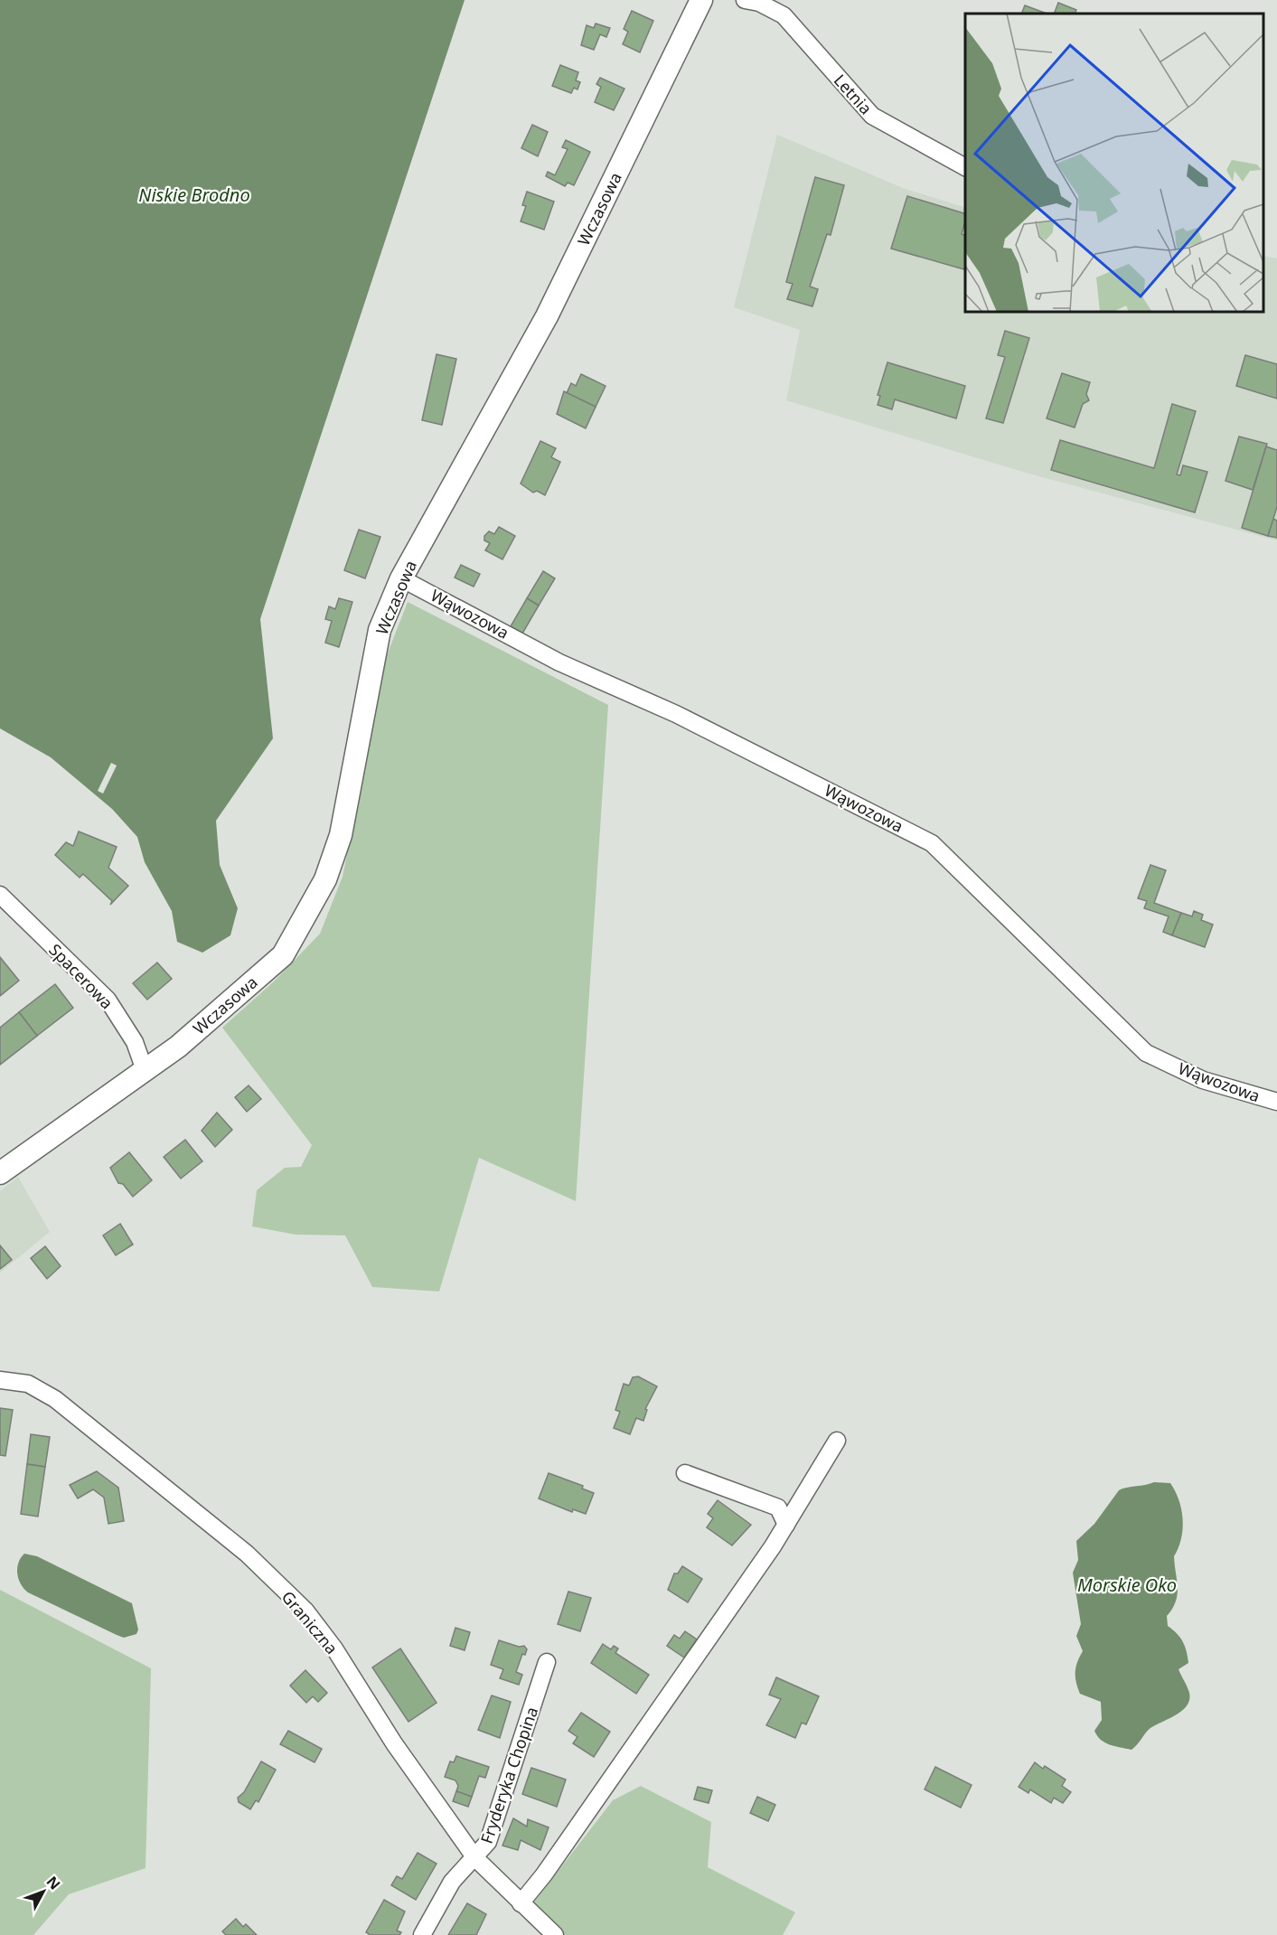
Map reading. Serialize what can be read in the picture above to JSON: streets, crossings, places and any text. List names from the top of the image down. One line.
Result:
{"streets":{"street":["Letnia","Wczasowa","Wąwozowa","Spacerowa","Graniczna","Fryderyka Chopina"]},"crossings":[["Wczasowa","Wąwozowa"],["Wczasowa","Spacerowa"],["Graniczna","Fryderyka Chopina"]],"water":["Niskie Brodno","Morskie Oko"],"north":"top right"}
